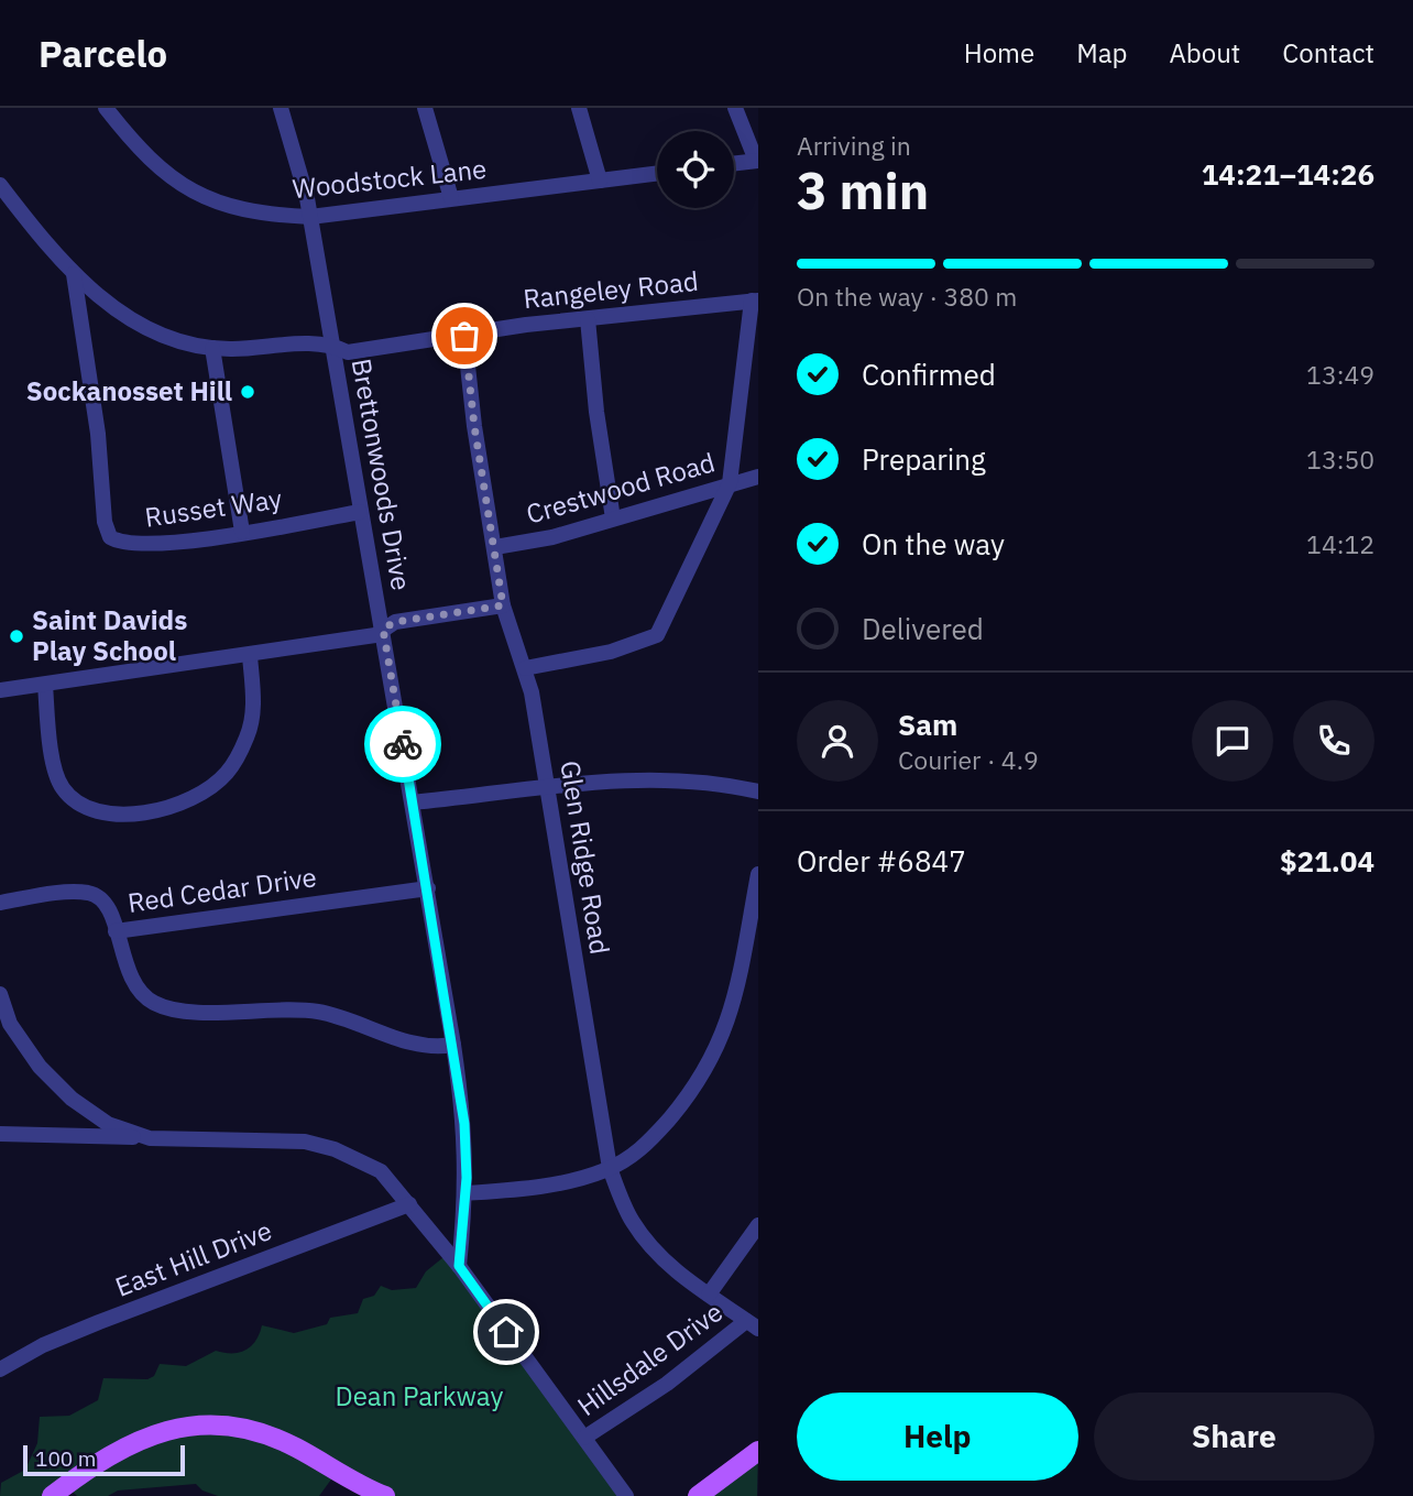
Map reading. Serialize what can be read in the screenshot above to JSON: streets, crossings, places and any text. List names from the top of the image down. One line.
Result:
{"streets":{"street":["Woodstock Lane","Rangeley Road","Brettonwoods Drive","Crestwood Road","Russet Way","Glen Ridge Road","Red Cedar Drive","East Hill Drive","Hillsdale Drive"]},"crossings":[["Woodstock Lane","Brettonwoods Drive"],["Rangeley Road","Brettonwoods Drive"],["Rangeley Road","Russet Way"],["Rangeley Road","Glen Ridge Road"],["Brettonwoods Drive","Russet Way"],["Brettonwoods Drive","Red Cedar Drive"],["Crestwood Road","Glen Ridge Road"],["Glen Ridge Road","Hillsdale Drive"]],"parks":["Dean Parkway"],"places":["Sockanosset Hill","Saint Davids Play School"],"scale_bar":"100 m","page":{"header":"Parcelo","nav":["Home","Map","About","Contact"],"heading":["3 min","Arriving in","14:21–14:26"],"panel":["Sam","Courier · 4.9","Order #6847","$21.04"],"bar":"On the way · 380 m","list":[["Confirmed","13:49"],["Preparing","13:50"],["On the way","14:12"],"Delivered"],"buttons":["Help","Share"],"scale":"100 m"}}
